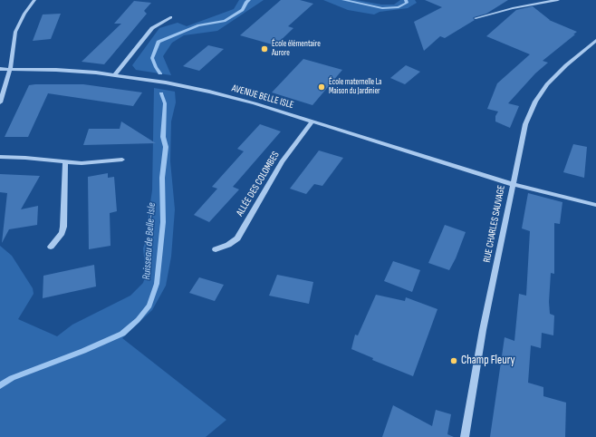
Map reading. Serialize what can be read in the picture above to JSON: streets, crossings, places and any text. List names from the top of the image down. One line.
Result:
{"streets":{"street":["AVENUE BELLE ISLE","ALLÉE DES COLOMBES","RUE CHARLES SAUVAGE"]},"crossings":[["AVENUE BELLE ISLE","ALLÉE DES COLOMBES"],["AVENUE BELLE ISLE","RUE CHARLES SAUVAGE"]],"water":["Ruisseau de Belle-Isle"],"places":["École élémentaire Aurore","École maternelle La Maison du Jardinier","Champ Fleury"]}
